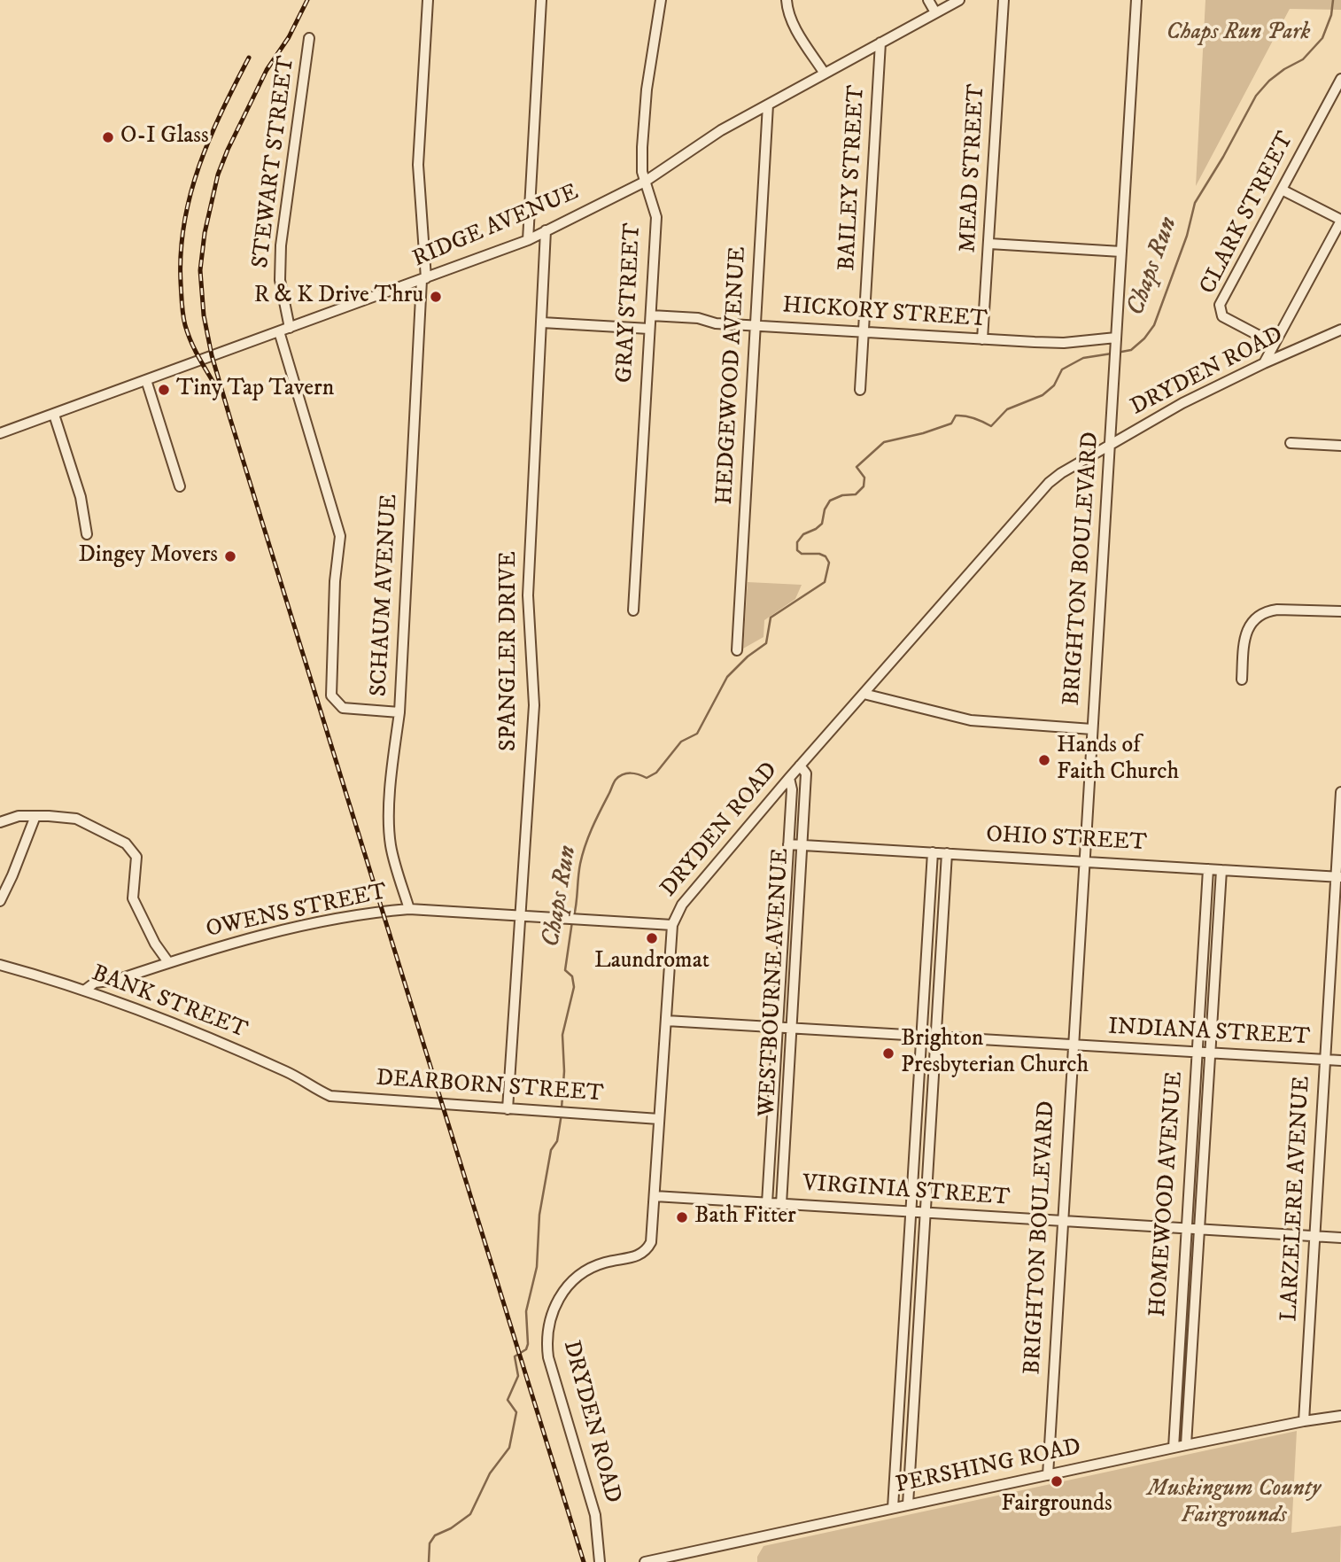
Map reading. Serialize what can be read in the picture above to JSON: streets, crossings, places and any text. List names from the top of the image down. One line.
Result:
{"streets":{"street":["STEWART STREET","MEAD STREET","BAILEY STREET","CLARK STREET","RIDGE AVENUE","GRAY STREET","HICKORY STREET","DRYDEN ROAD","HEDGEWOOD AVENUE","BRIGHTON BOULEVARD","SCHAUM AVENUE","SPANGLER DRIVE","OHIO STREET","OWENS STREET","WESTBOURNE AVENUE","BANK STREET","INDIANA STREET","DEARBORN STREET","VIRGINIA STREET","HOMEWOOD AVENUE","LARZELERE AVENUE","PERSHING ROAD"]},"crossings":[["STEWART STREET","RIDGE AVENUE"],["MEAD STREET","HICKORY STREET"],["BAILEY STREET","RIDGE AVENUE"],["BAILEY STREET","HICKORY STREET"],["RIDGE AVENUE","GRAY STREET"],["RIDGE AVENUE","HEDGEWOOD AVENUE"],["RIDGE AVENUE","SCHAUM AVENUE"],["RIDGE AVENUE","SPANGLER DRIVE"],["GRAY STREET","HICKORY STREET"],["HICKORY STREET","HEDGEWOOD AVENUE"],["HICKORY STREET","BRIGHTON BOULEVARD"],["DRYDEN ROAD","BRIGHTON BOULEVARD"],["DRYDEN ROAD","OWENS STREET"],["DRYDEN ROAD","WESTBOURNE AVENUE"],["DRYDEN ROAD","INDIANA STREET"],["DRYDEN ROAD","DEARBORN STREET"],["DRYDEN ROAD","VIRGINIA STREET"],["BRIGHTON BOULEVARD","OHIO STREET"],["BRIGHTON BOULEVARD","INDIANA STREET"],["BRIGHTON BOULEVARD","VIRGINIA STREET"],["BRIGHTON BOULEVARD","PERSHING ROAD"],["SCHAUM AVENUE","OWENS STREET"],["SPANGLER DRIVE","OWENS STREET"],["SPANGLER DRIVE","DEARBORN STREET"],["OHIO STREET","WESTBOURNE AVENUE"],["OHIO STREET","HOMEWOOD AVENUE"],["OHIO STREET","LARZELERE AVENUE"],["OWENS STREET","BANK STREET"],["WESTBOURNE AVENUE","INDIANA STREET"],["WESTBOURNE AVENUE","VIRGINIA STREET"],["BANK STREET","DEARBORN STREET"],["INDIANA STREET","HOMEWOOD AVENUE"],["INDIANA STREET","LARZELERE AVENUE"],["VIRGINIA STREET","HOMEWOOD AVENUE"],["VIRGINIA STREET","LARZELERE AVENUE"],["HOMEWOOD AVENUE","PERSHING ROAD"],["LARZELERE AVENUE","PERSHING ROAD"]],"water":["Chaps Run"],"parks":["Chaps Run Park","Muskingum County Fairgrounds"],"places":["O-I Glass","R & K Drive Thru","Tiny Tap Tavern","Dingey Movers","Hands of Faith Church","Laundromat","Brighton Presbyterian Church","Bath Fitter","Fairgrounds"]}
